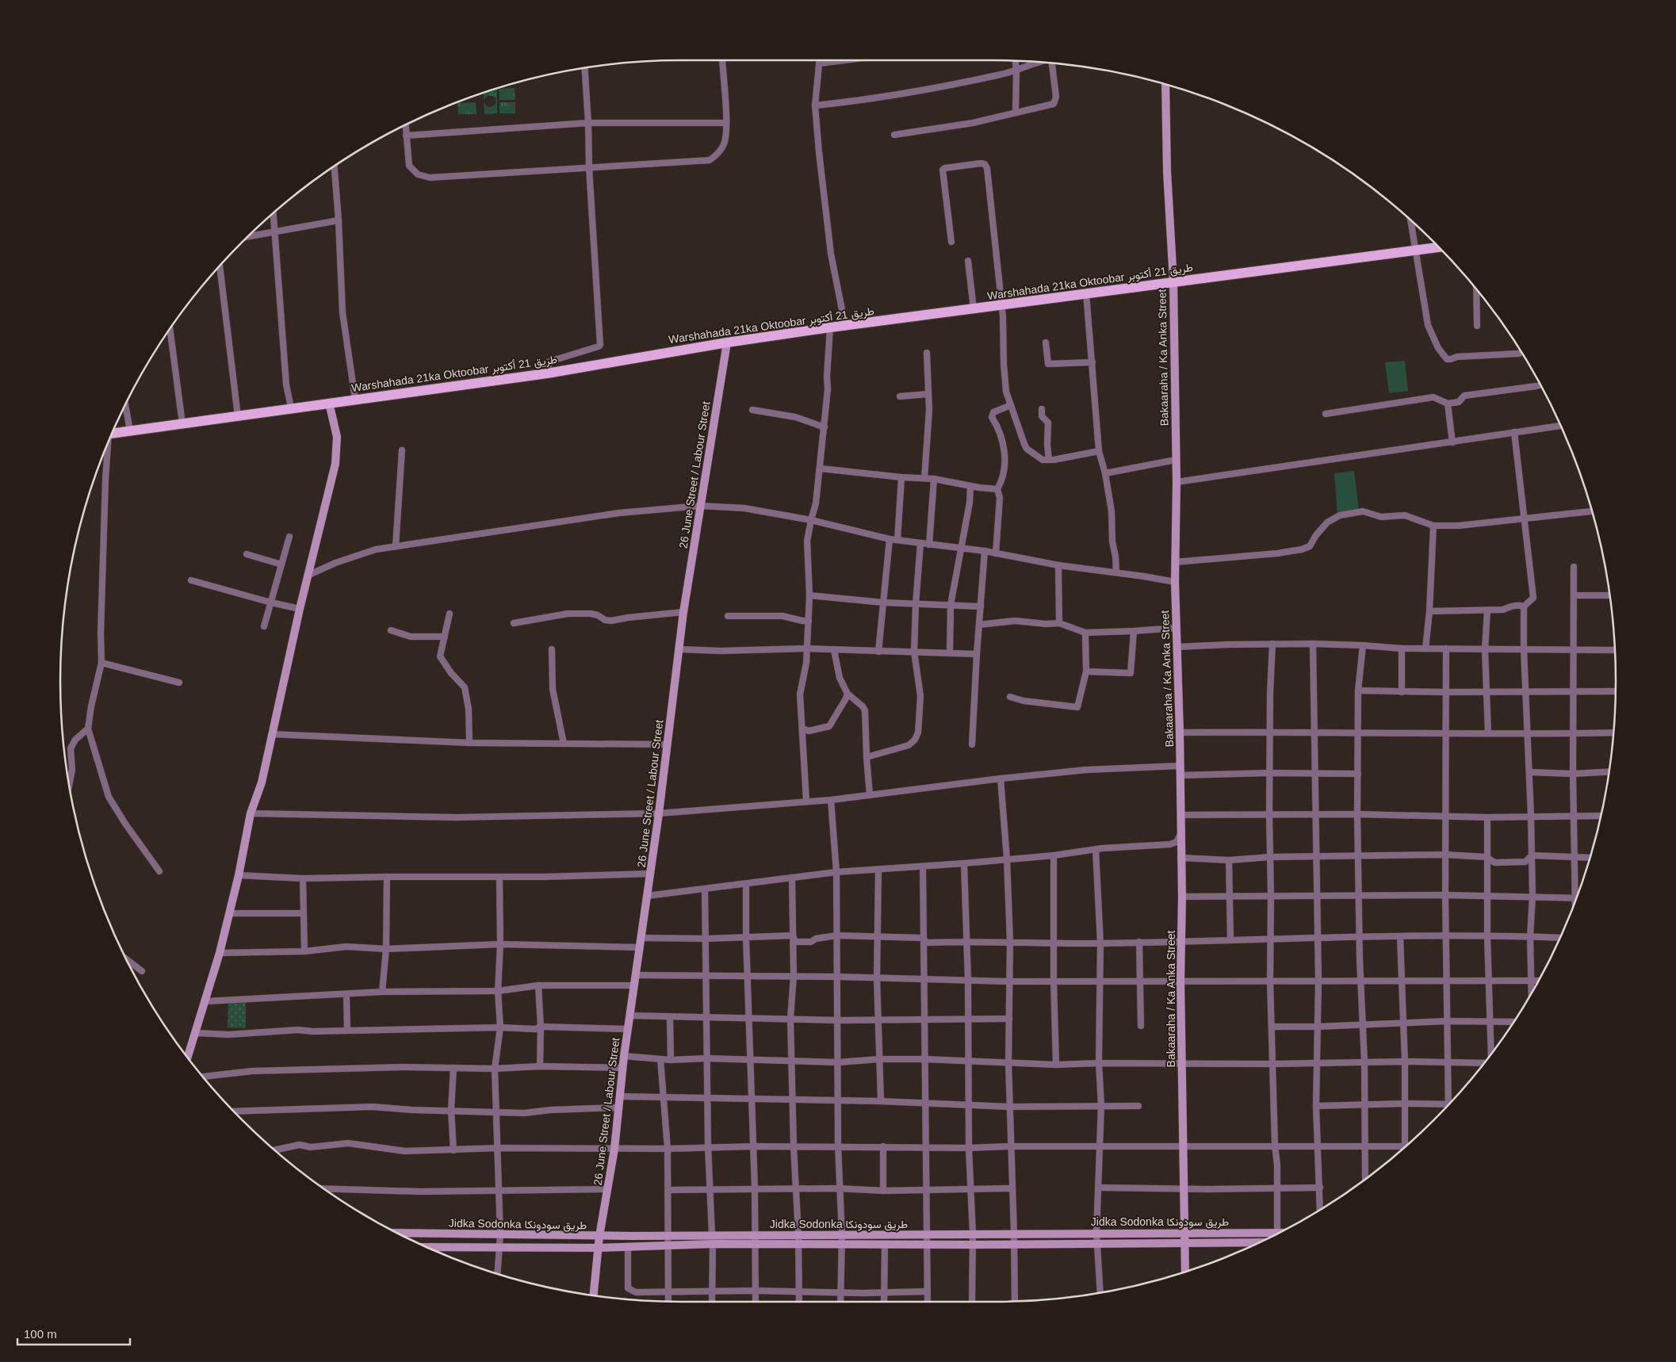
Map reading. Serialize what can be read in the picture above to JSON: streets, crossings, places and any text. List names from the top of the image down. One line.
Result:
{"streets":{"main road":["Warshahada 21ka Oktoobar طريق 21 أكتوبر"],"street":["Bakaaraha / Ka Anka Street","26 June Street / Labour Street","Jidka Sodonka طريق سودونكا"]},"crossings":[["Warshahada 21ka Oktoobar طريق 21 أكتوبر","Bakaaraha / Ka Anka Street"],["Warshahada 21ka Oktoobar طريق 21 أكتوبر","26 June Street / Labour Street"],["Bakaaraha / Ka Anka Street","Jidka Sodonka طريق سودونكا"],["26 June Street / Labour Street","Jidka Sodonka طريق سودونكا"]],"scale_bar":"100 m"}
